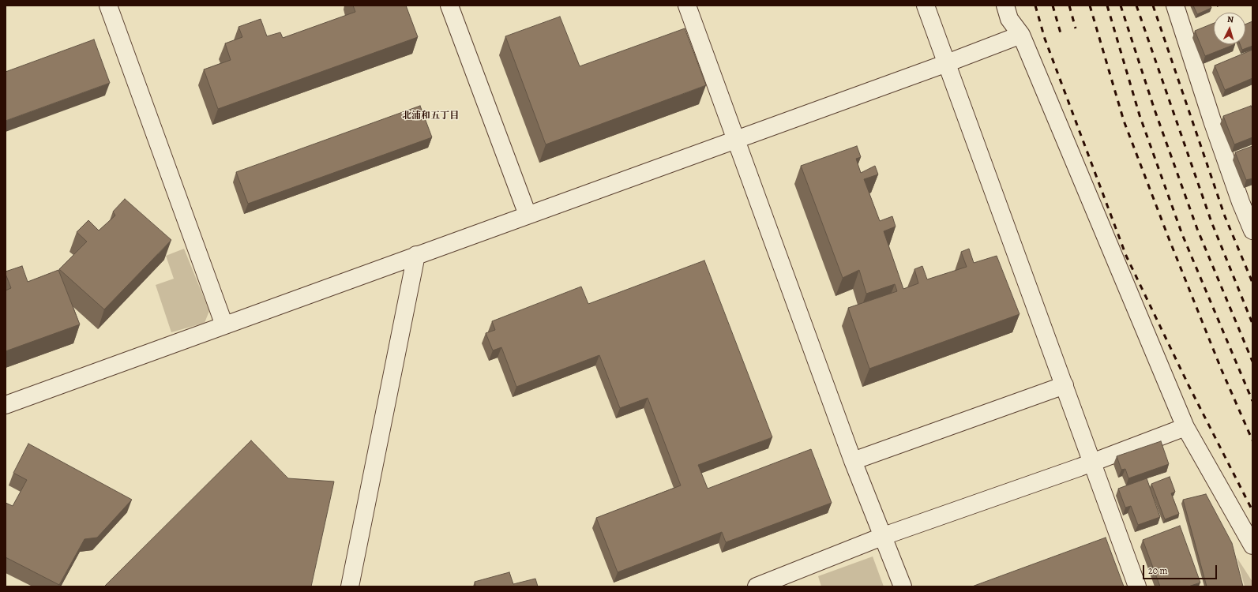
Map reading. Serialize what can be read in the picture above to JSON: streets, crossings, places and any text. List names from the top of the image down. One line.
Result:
{"districts":["北浦和五丁目"],"scale_bar":"20 m","north":"top"}
